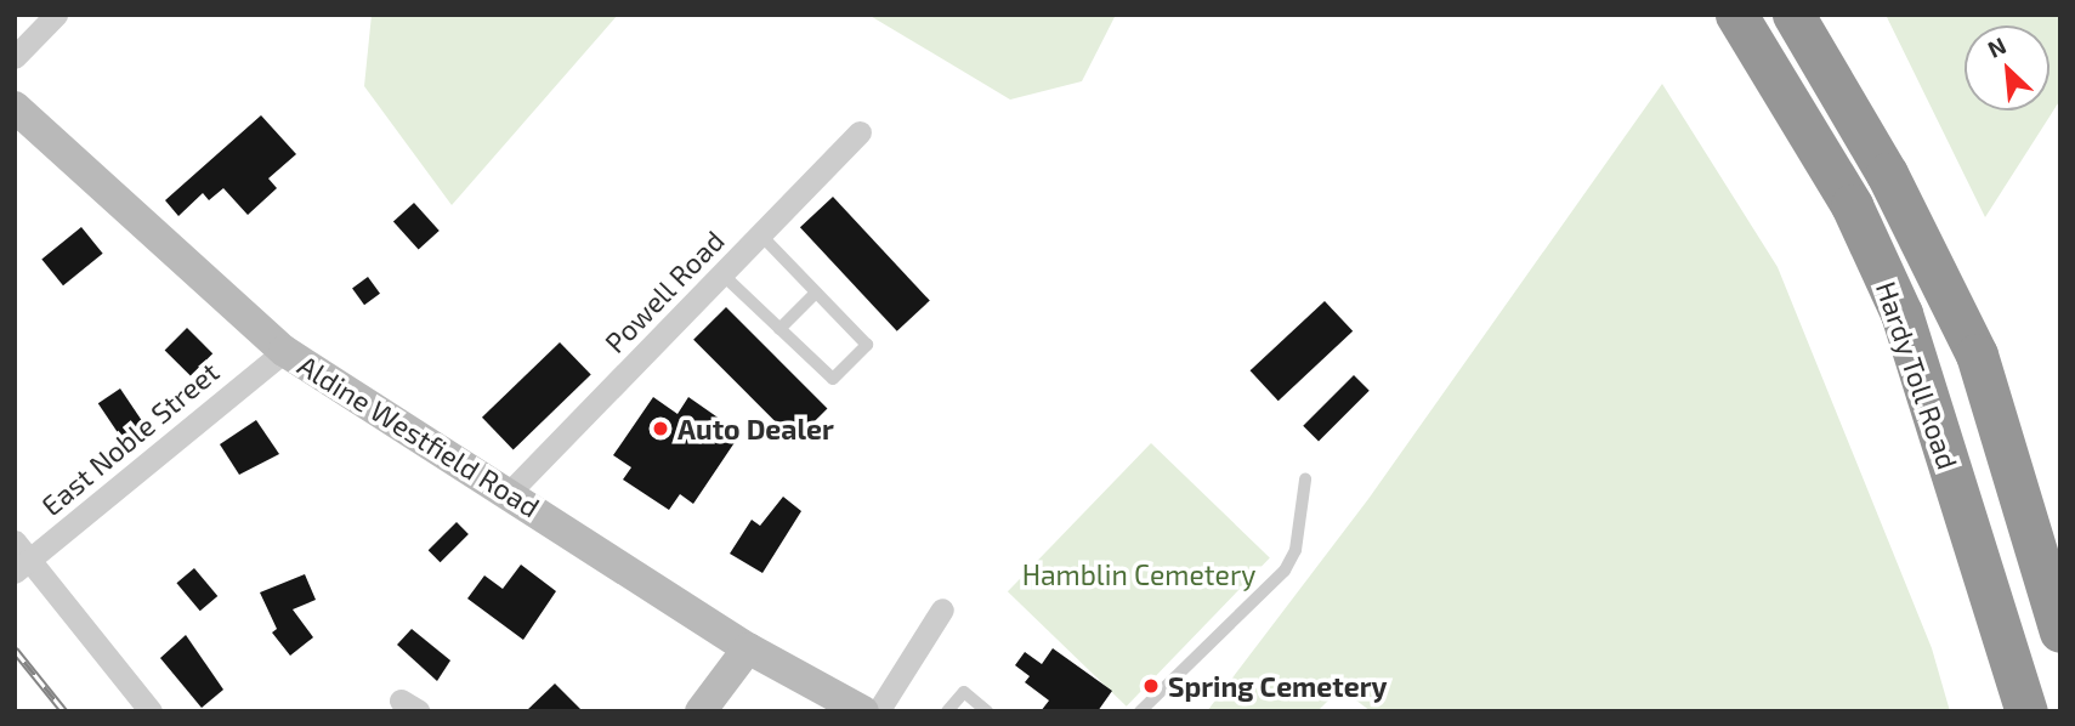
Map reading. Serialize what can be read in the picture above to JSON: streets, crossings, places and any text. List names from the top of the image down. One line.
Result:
{"streets":{"highway":["Hardy Toll Road"],"main road":["Aldine Westfield Road"],"street":["Powell Road","East Noble Street"]},"crossings":[["Powell Road","Aldine Westfield Road"],["Aldine Westfield Road","East Noble Street"]],"parks":["Hamblin Cemetery"],"places":["Auto Dealer","Spring Cemetery"],"north":"top left"}
